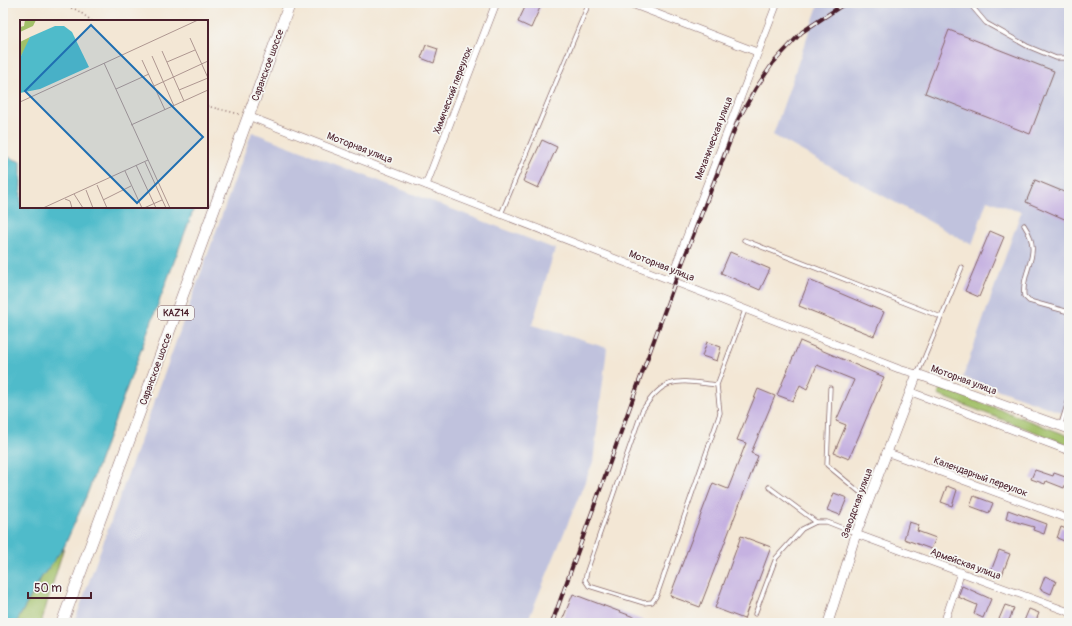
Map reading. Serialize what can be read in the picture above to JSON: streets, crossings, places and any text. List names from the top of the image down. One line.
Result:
{"streets":{"highway":["Саранское шоссе","KAZ14"],"street":["Химический переулок","Механическая улица","Моторная улица","Календарный переулок","Заводская улица","Армейская улица"]},"crossings":[["Саранское шоссе","Моторная улица"],["Химический переулок","Моторная улица"],["Механическая улица","Моторная улица"],["Моторная улица","Заводская улица"],["Календарный переулок","Заводская улица"],["Заводская улица","Армейская улица"]],"scale_bar":"50 m"}
